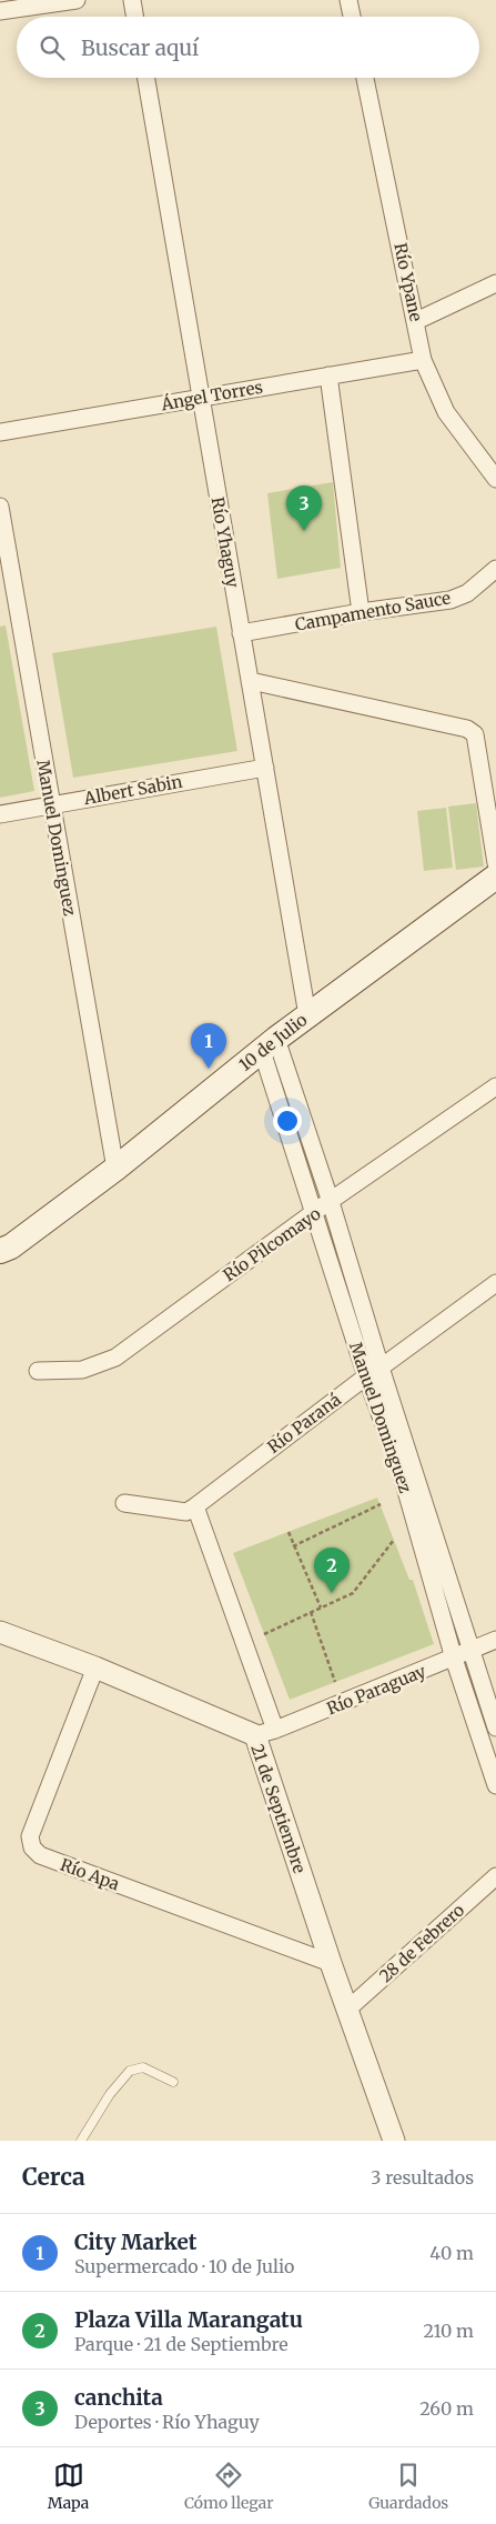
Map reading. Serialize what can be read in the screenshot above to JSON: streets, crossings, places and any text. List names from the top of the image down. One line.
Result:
{"streets":{"main road":["10 de Julio"],"street":["Río Ypane","Ángel Torres","Río Yhaguy","Campamento Sauce","Albert Sabin","Manuel Dominguez","Río Pilcomayo","Río Paraná","Río Paraguay","21 de Septiembre","Río Apa","28 de Febrero"]},"crossings":[["Río Ypane","Ángel Torres"],["Ángel Torres","Río Yhaguy"],["Río Yhaguy","Campamento Sauce"],["Río Yhaguy","Albert Sabin"],["Río Yhaguy","10 de Julio"],["Albert Sabin","Manuel Dominguez"],["Manuel Dominguez","10 de Julio"],["Manuel Dominguez","Río Pilcomayo"],["Manuel Dominguez","Río Paraná"],["Manuel Dominguez","Río Paraguay"],["Río Paraná","21 de Septiembre"],["Río Paraguay","21 de Septiembre"],["21 de Septiembre","Río Apa"],["21 de Septiembre","28 de Febrero"]],"page":{"search":"Buscar aquí","pins":["3","1","2"],"heading":["Cerca","3 resultados"],"list":[{"mark":"1","name":"City Market","note":"Supermercado · 10 de Julio","value":"40 m"},{"mark":"2","name":"Plaza Villa Marangatu","note":"Parque · 21 de Septiembre","value":"210 m"},{"mark":"3","name":"canchita","note":"Deportes · Río Yhaguy","value":"260 m"}],"nav":["Mapa","Cómo llegar","Guardados"]}}
